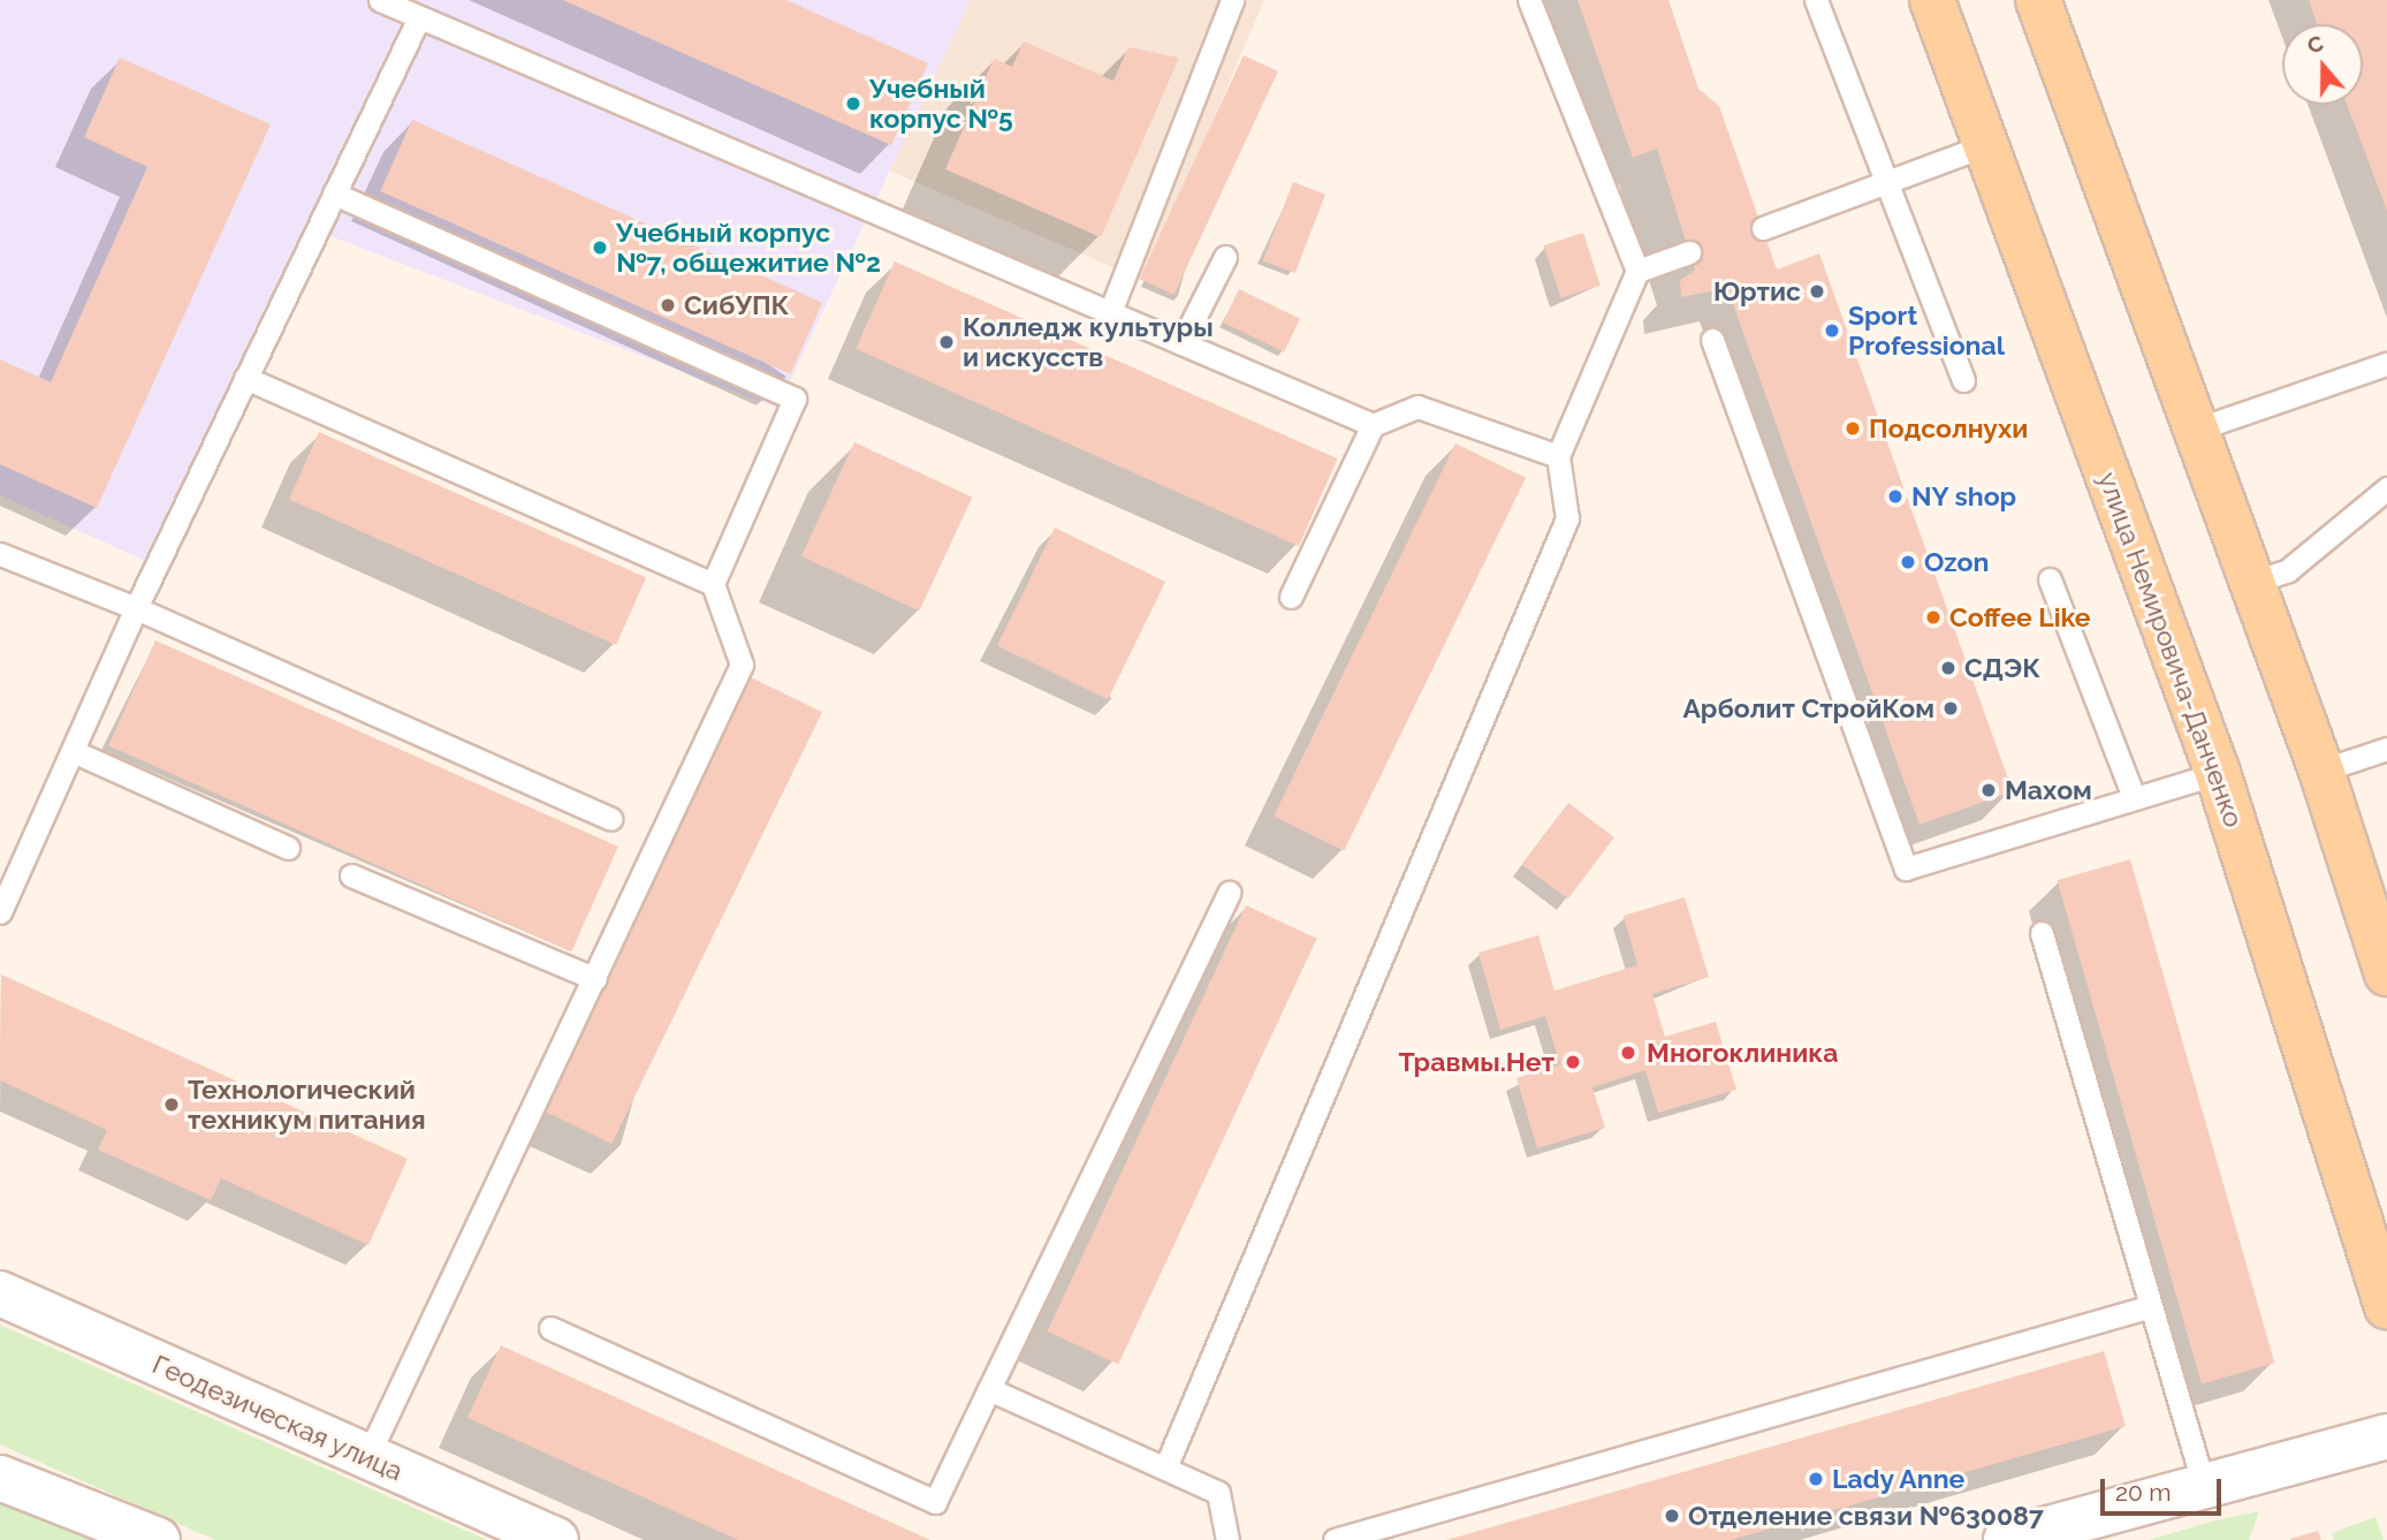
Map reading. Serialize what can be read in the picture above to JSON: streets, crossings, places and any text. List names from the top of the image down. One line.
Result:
{"streets":{"main road":["улица Немировича-Данченко"],"street":["Геодезическая улица"]},"places":["Учебный корпус №5","Учебный корпус №7, общежитие №2","Юртис","СибУПК","Sport Professional","Колледж культуры и искусств","Подсолнухи","NY shop","Ozon","Coffee Like","СДЭК","Арболит СтройКом","Махом","Многоклиника","Травмы.Нет","Технологический техникум питания","Lady Anne","Отделение связи №630087"],"scale_bar":"20 m","north":"top"}
